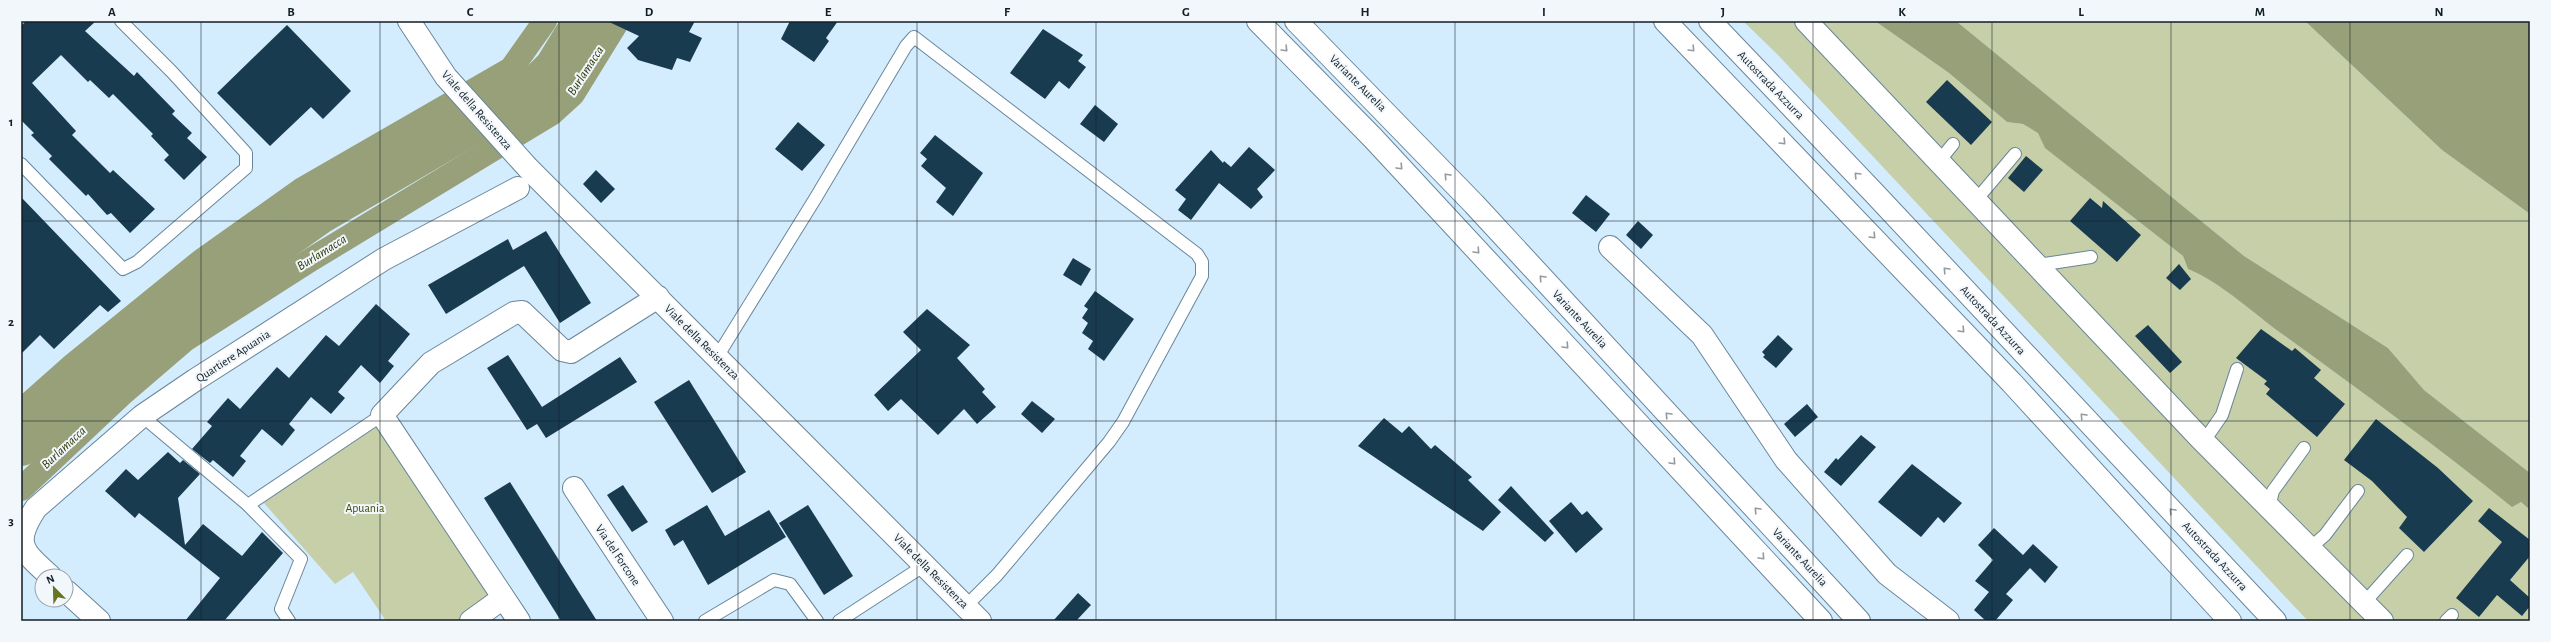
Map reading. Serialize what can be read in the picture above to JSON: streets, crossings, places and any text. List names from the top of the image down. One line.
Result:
{"streets":{"main road":["Variante Aurelia","Autostrada Azzurra","Viale della Resistenza","Quartiere Apuania","Via del Forcone"]},"water":["Burlamacca"],"parks":["Apuania"],"north":"top left","grid":{"columns":["A","B","C","D","E","F","G","H","I","J","K","L","M","N"],"rows":["1","2","3"]}}
